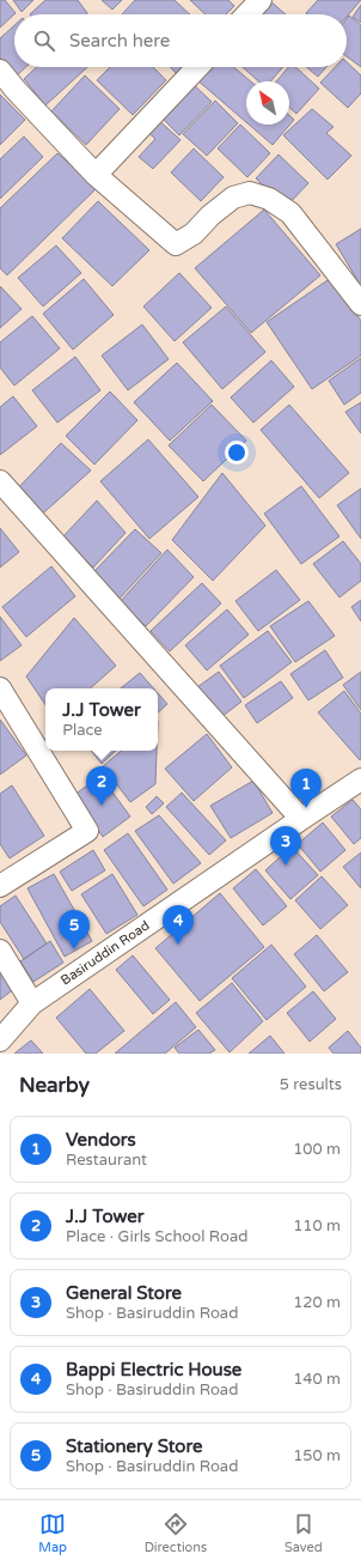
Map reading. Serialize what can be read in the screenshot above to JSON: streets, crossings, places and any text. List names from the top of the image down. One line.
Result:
{"streets":{"street":["Basiruddin Road"]},"north":"top left","page":{"search":"Search here","popup":["J.J Tower","Place"],"pins":["2","1","3","4","5"],"heading":["Nearby","5 results"],"list":[{"mark":"1","name":"Vendors","note":"Restaurant","value":"100 m"},{"mark":"2","name":"J.J Tower","note":"Place · Girls School Road","value":"110 m"},{"mark":"3","name":"General Store","note":"Shop · Basiruddin Road","value":"120 m"},{"mark":"4","name":"Bappi Electric House","note":"Shop · Basiruddin Road","value":"140 m"},{"mark":"5","name":"Stationery Store","note":"Shop · Basiruddin Road","value":"150 m"}],"nav":["Map","Directions","Saved"]}}
